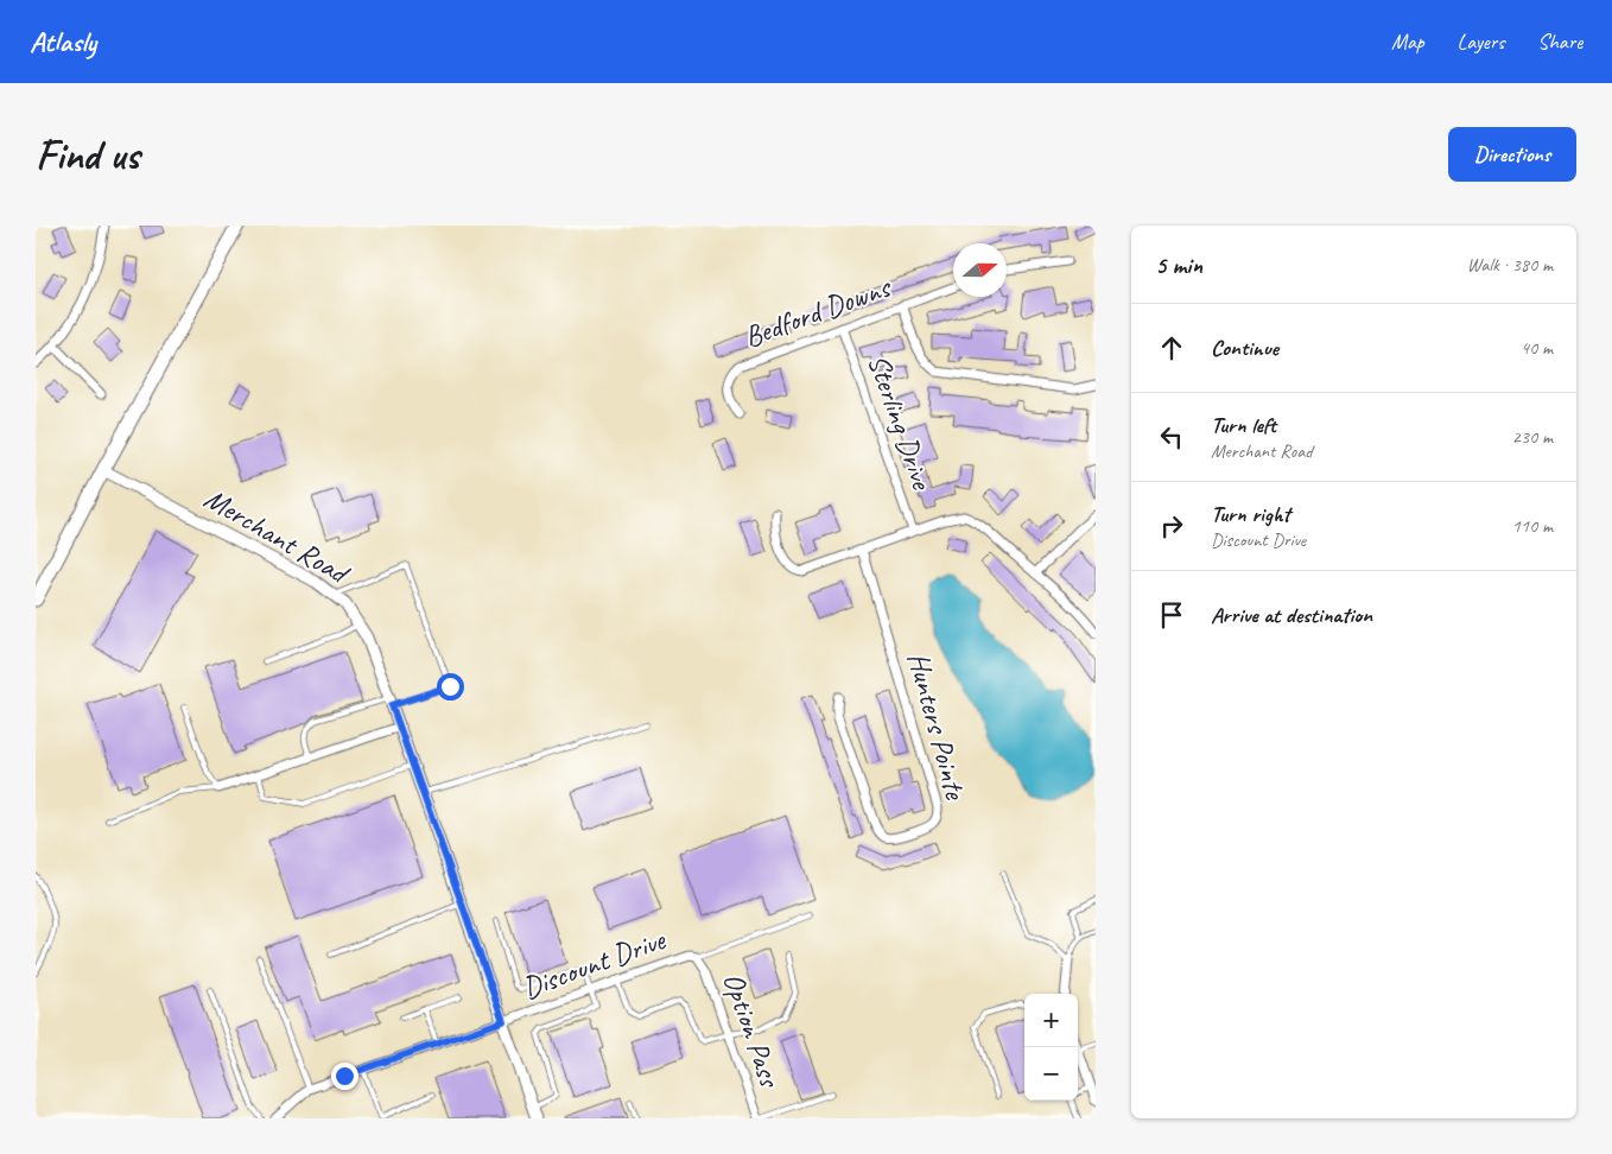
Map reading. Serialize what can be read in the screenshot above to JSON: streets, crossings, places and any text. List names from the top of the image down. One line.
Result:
{"streets":{"street":["Bedford Downs","Sterling Drive","Merchant Road","Hunters Pointe","Discount Drive","Option Pass"]},"crossings":[["Bedford Downs","Sterling Drive"],["Merchant Road","Discount Drive"],["Discount Drive","Option Pass"]],"north":"right","page":{"header":"Atlasly","nav":["Map","Layers","Share"],"buttons":"Directions","title":"Find us","heading":["5 min","Walk · 380 m"],"list":[["Continue","40 m"],["Turn left","Merchant Road","230 m"],["Turn right","Discount Drive","110 m"],"Arrive at destination"],"map_buttons":["+","−"]}}
